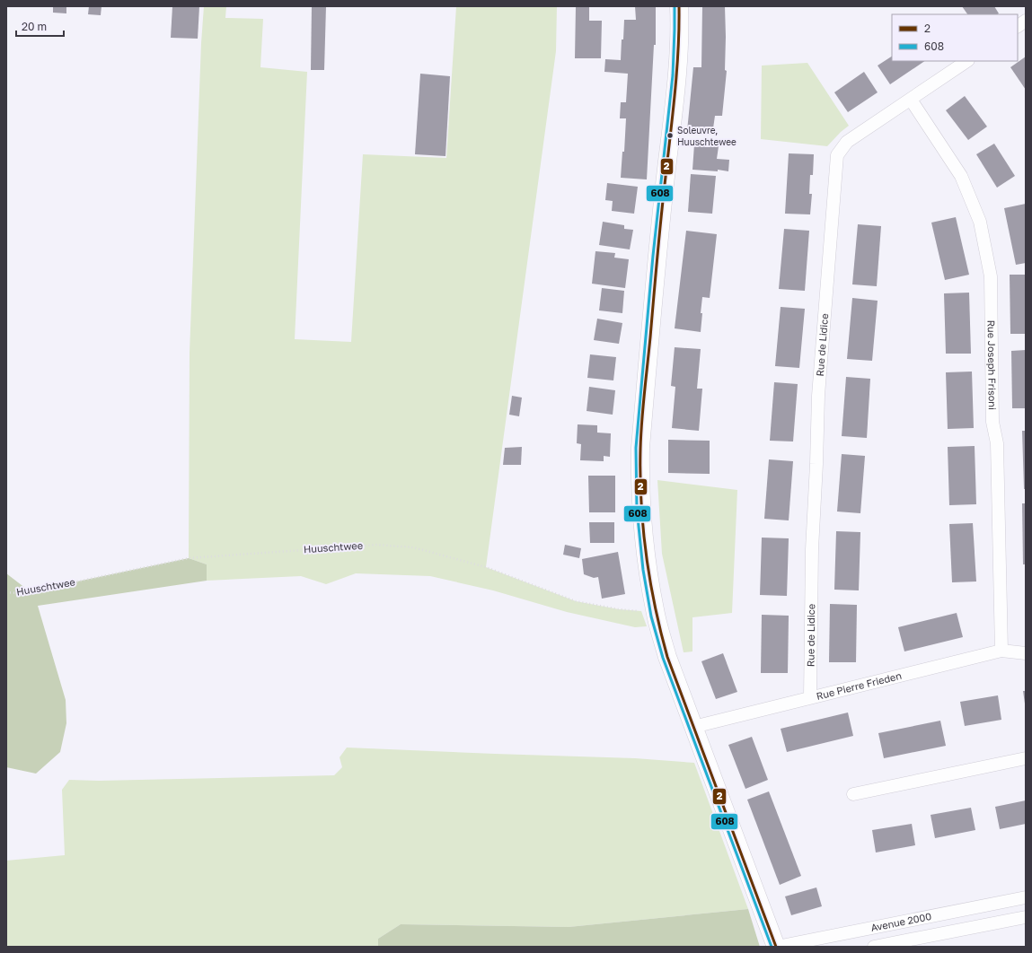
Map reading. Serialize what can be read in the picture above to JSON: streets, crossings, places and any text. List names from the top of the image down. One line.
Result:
{"streets":{"street":["Rue de Lidice","Rue Joseph Frisoni","Rue Pierre Frieden","Avenue 2000"],"path":["Huuschtwee"]},"crossings":[["Rue de Lidice","Rue Joseph Frisoni"],["Rue de Lidice","Rue Pierre Frieden"],["Rue Joseph Frisoni","Rue Pierre Frieden"]],"places":["Soleuvre, Huuschtewee"],"lines":["transit line 2","transit line 608"],"legend":["2","608"],"scale_bar":"20 m"}
